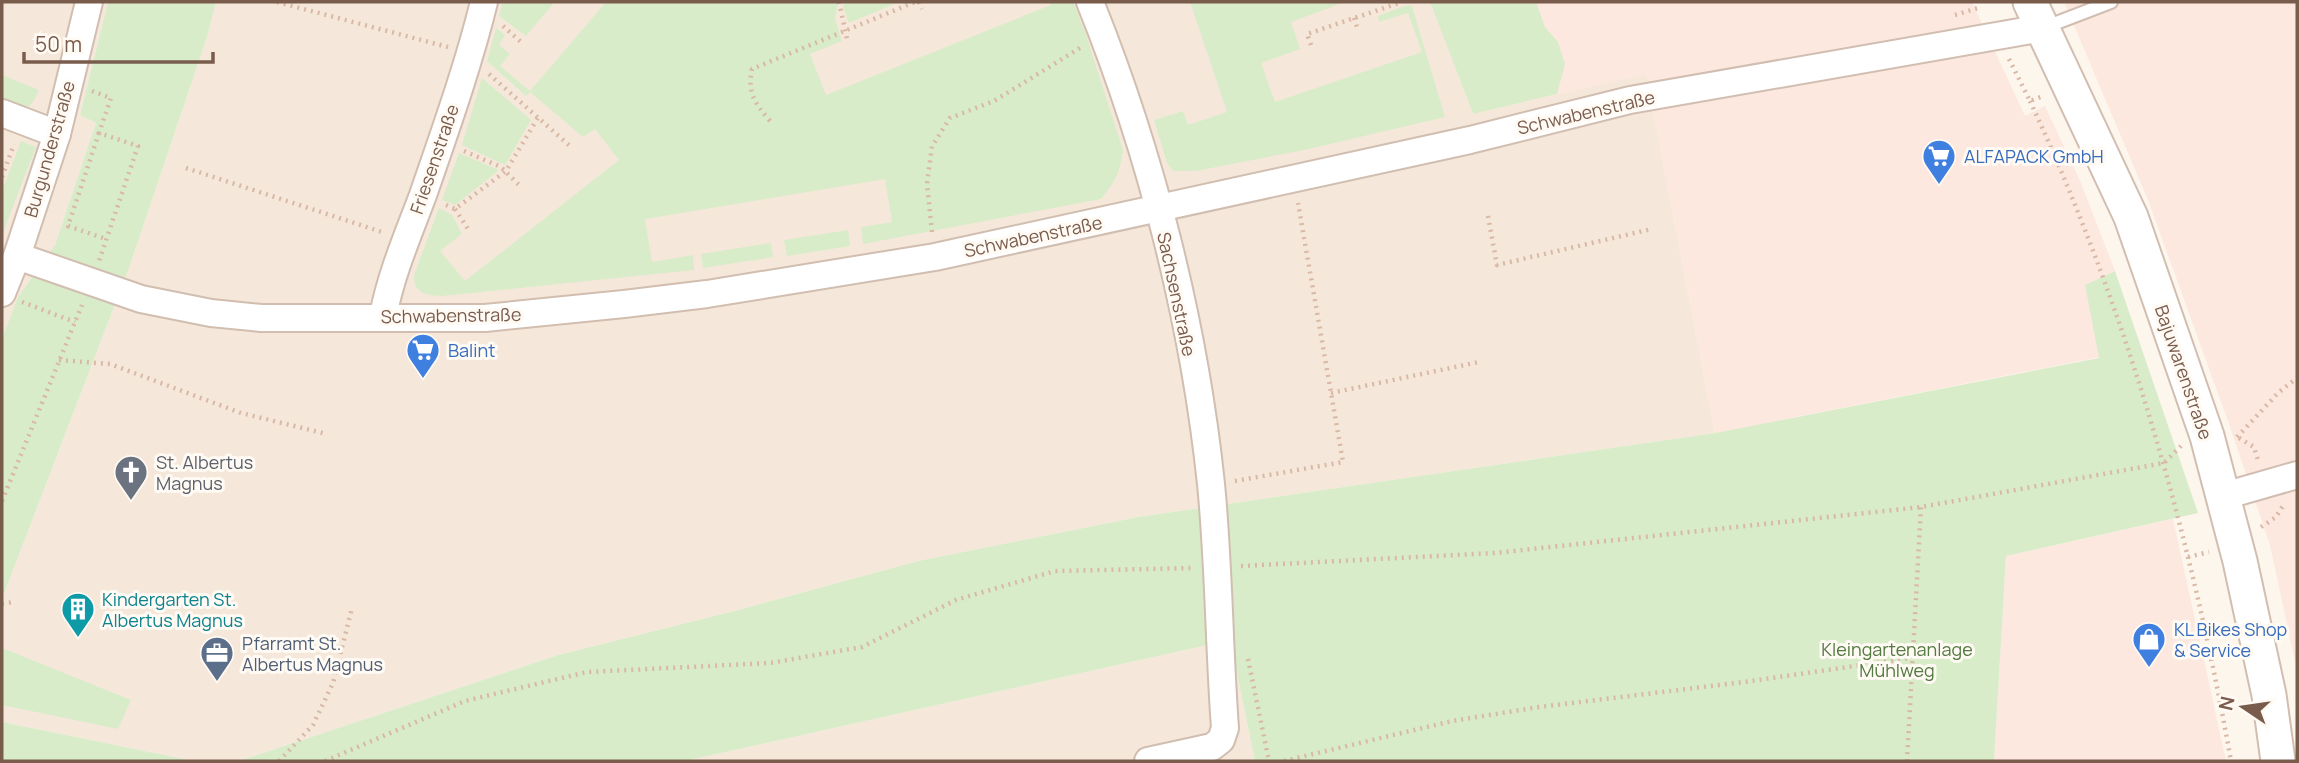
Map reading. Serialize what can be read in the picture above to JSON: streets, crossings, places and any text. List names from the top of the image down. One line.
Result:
{"streets":{"street":["Schwabenstraße","Burgunderstraße","Friesenstraße","Sachsenstraße","Bajuwarenstraße"]},"crossings":[["Schwabenstraße","Burgunderstraße"],["Schwabenstraße","Friesenstraße"],["Schwabenstraße","Sachsenstraße"],["Schwabenstraße","Bajuwarenstraße"]],"parks":["Kleingartenanlage Mühlweg"],"places":{"supermarket":["ALFAPACK GmbH","Balint"],"church":["St. Albertus Magnus"],"building":["Kindergarten St. Albertus Magnus"],"shop":["KL Bikes Shop & Service"],"office":["Pfarramt St. Albertus Magnus"]},"scale_bar":"50 m","north":"left"}
